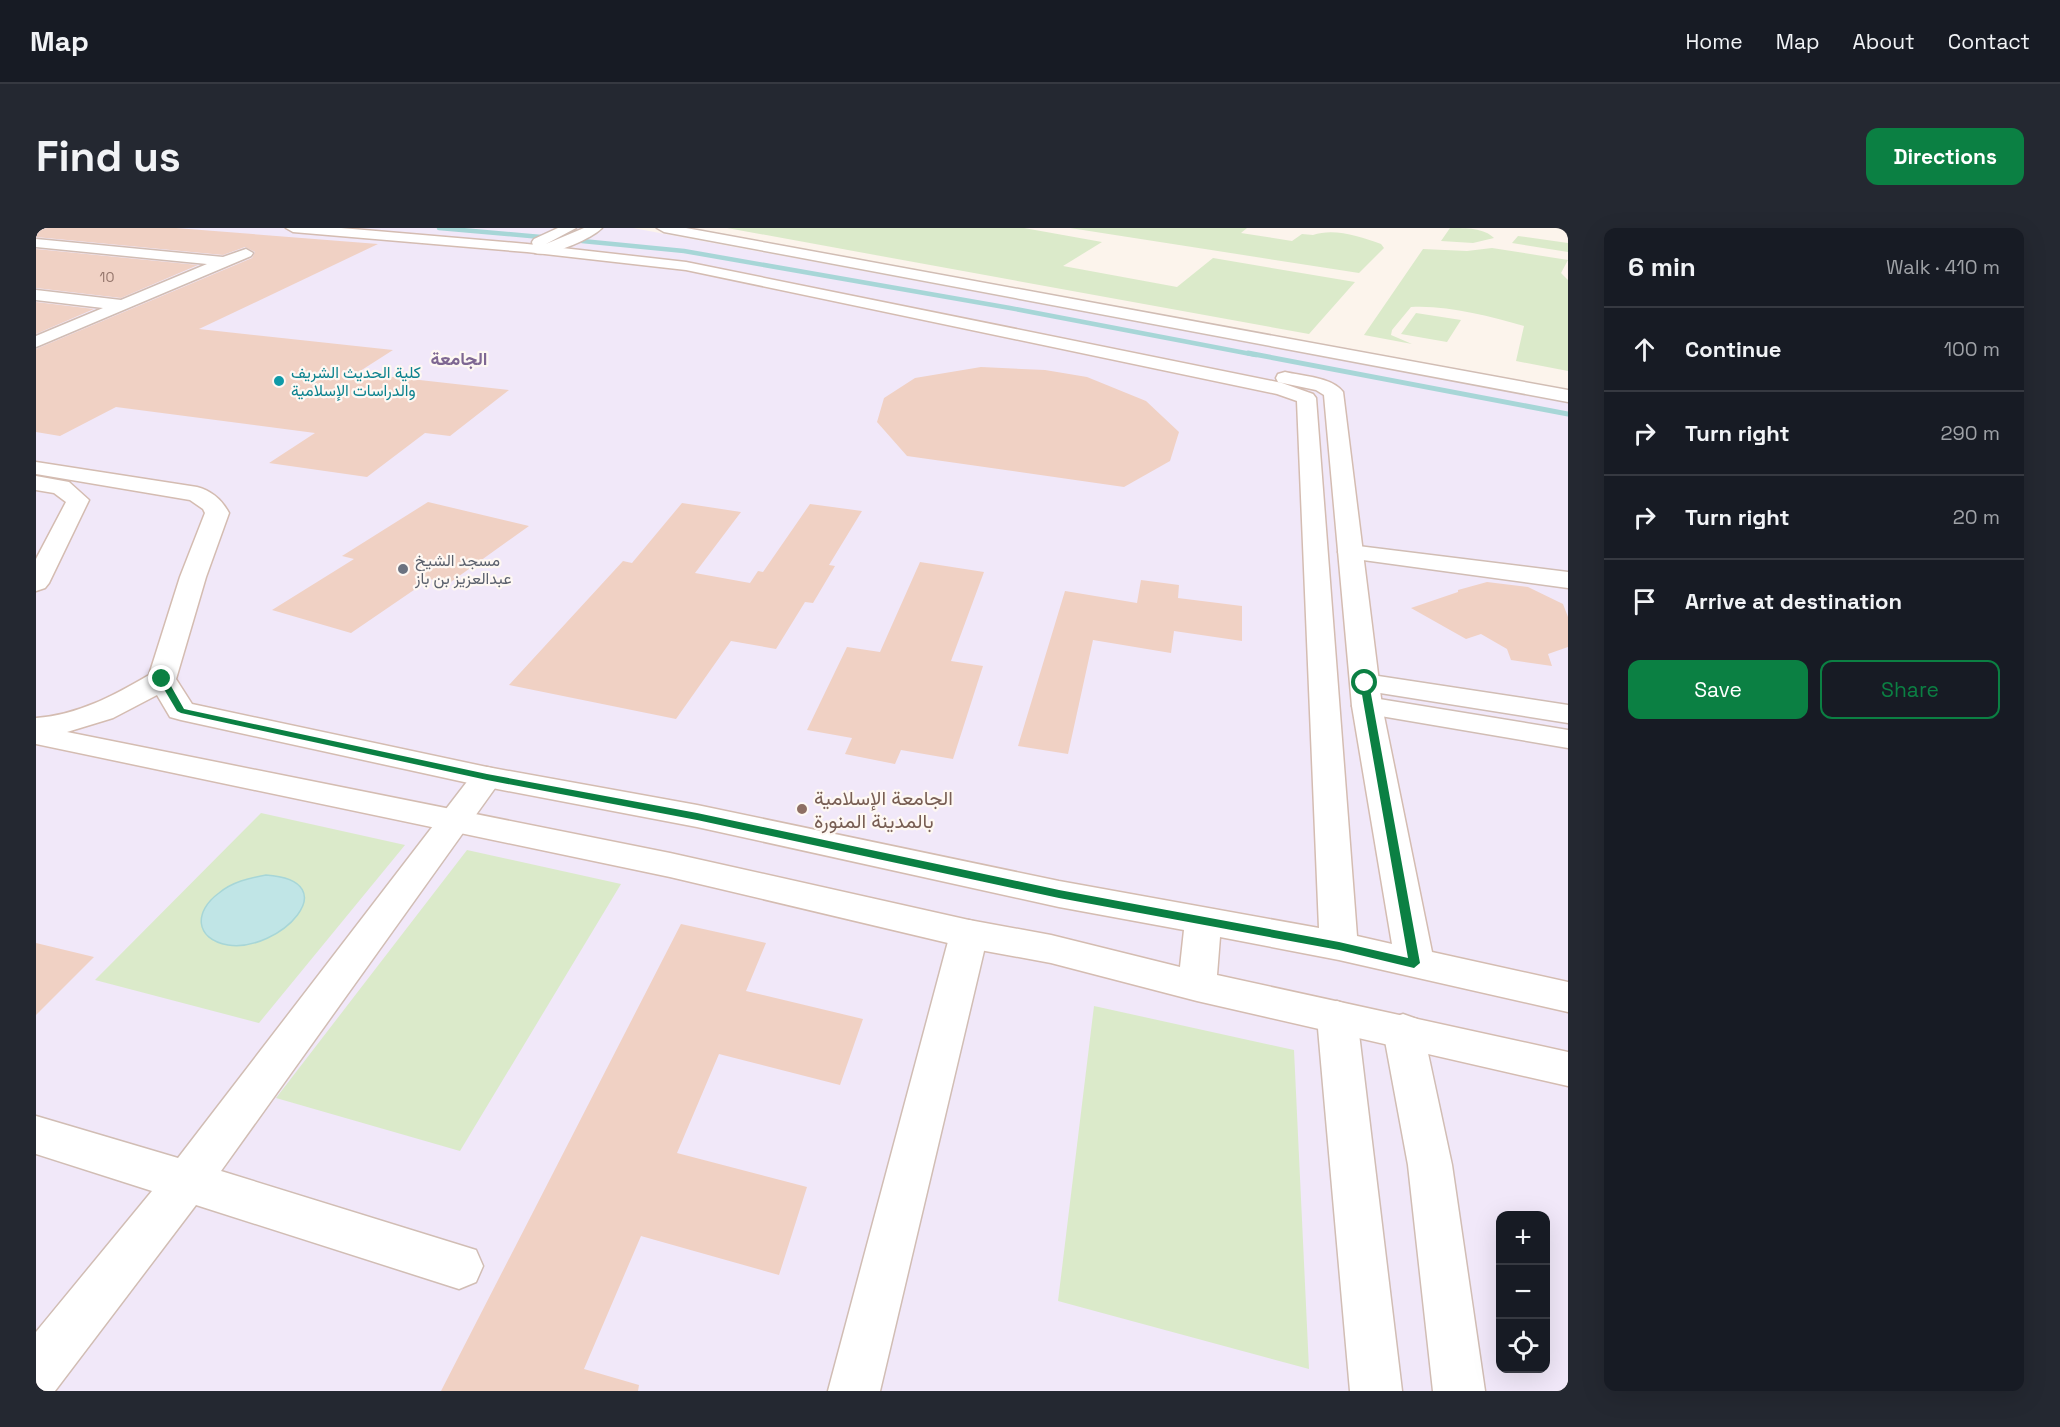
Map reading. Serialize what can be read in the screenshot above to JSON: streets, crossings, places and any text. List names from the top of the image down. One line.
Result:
{"districts":["الجامعة"],"places":["كلية الحديث الشريف والدراسات الإسلامية","مسجد الشيخ عبدالعزيز بن باز","الجامعة الإسلامية بالمدينة المنورة"],"house_numbers":["10"],"page":{"header":"Map","nav":["Home","Map","About","Contact"],"buttons":["Directions",["Save","Share"]],"title":"Find us","heading":["6 min","Walk · 410 m"],"list":[["Continue","100 m"],["Turn right","290 m"],["Turn right","20 m"],"Arrive at destination"],"map_buttons":["+","−"]}}
